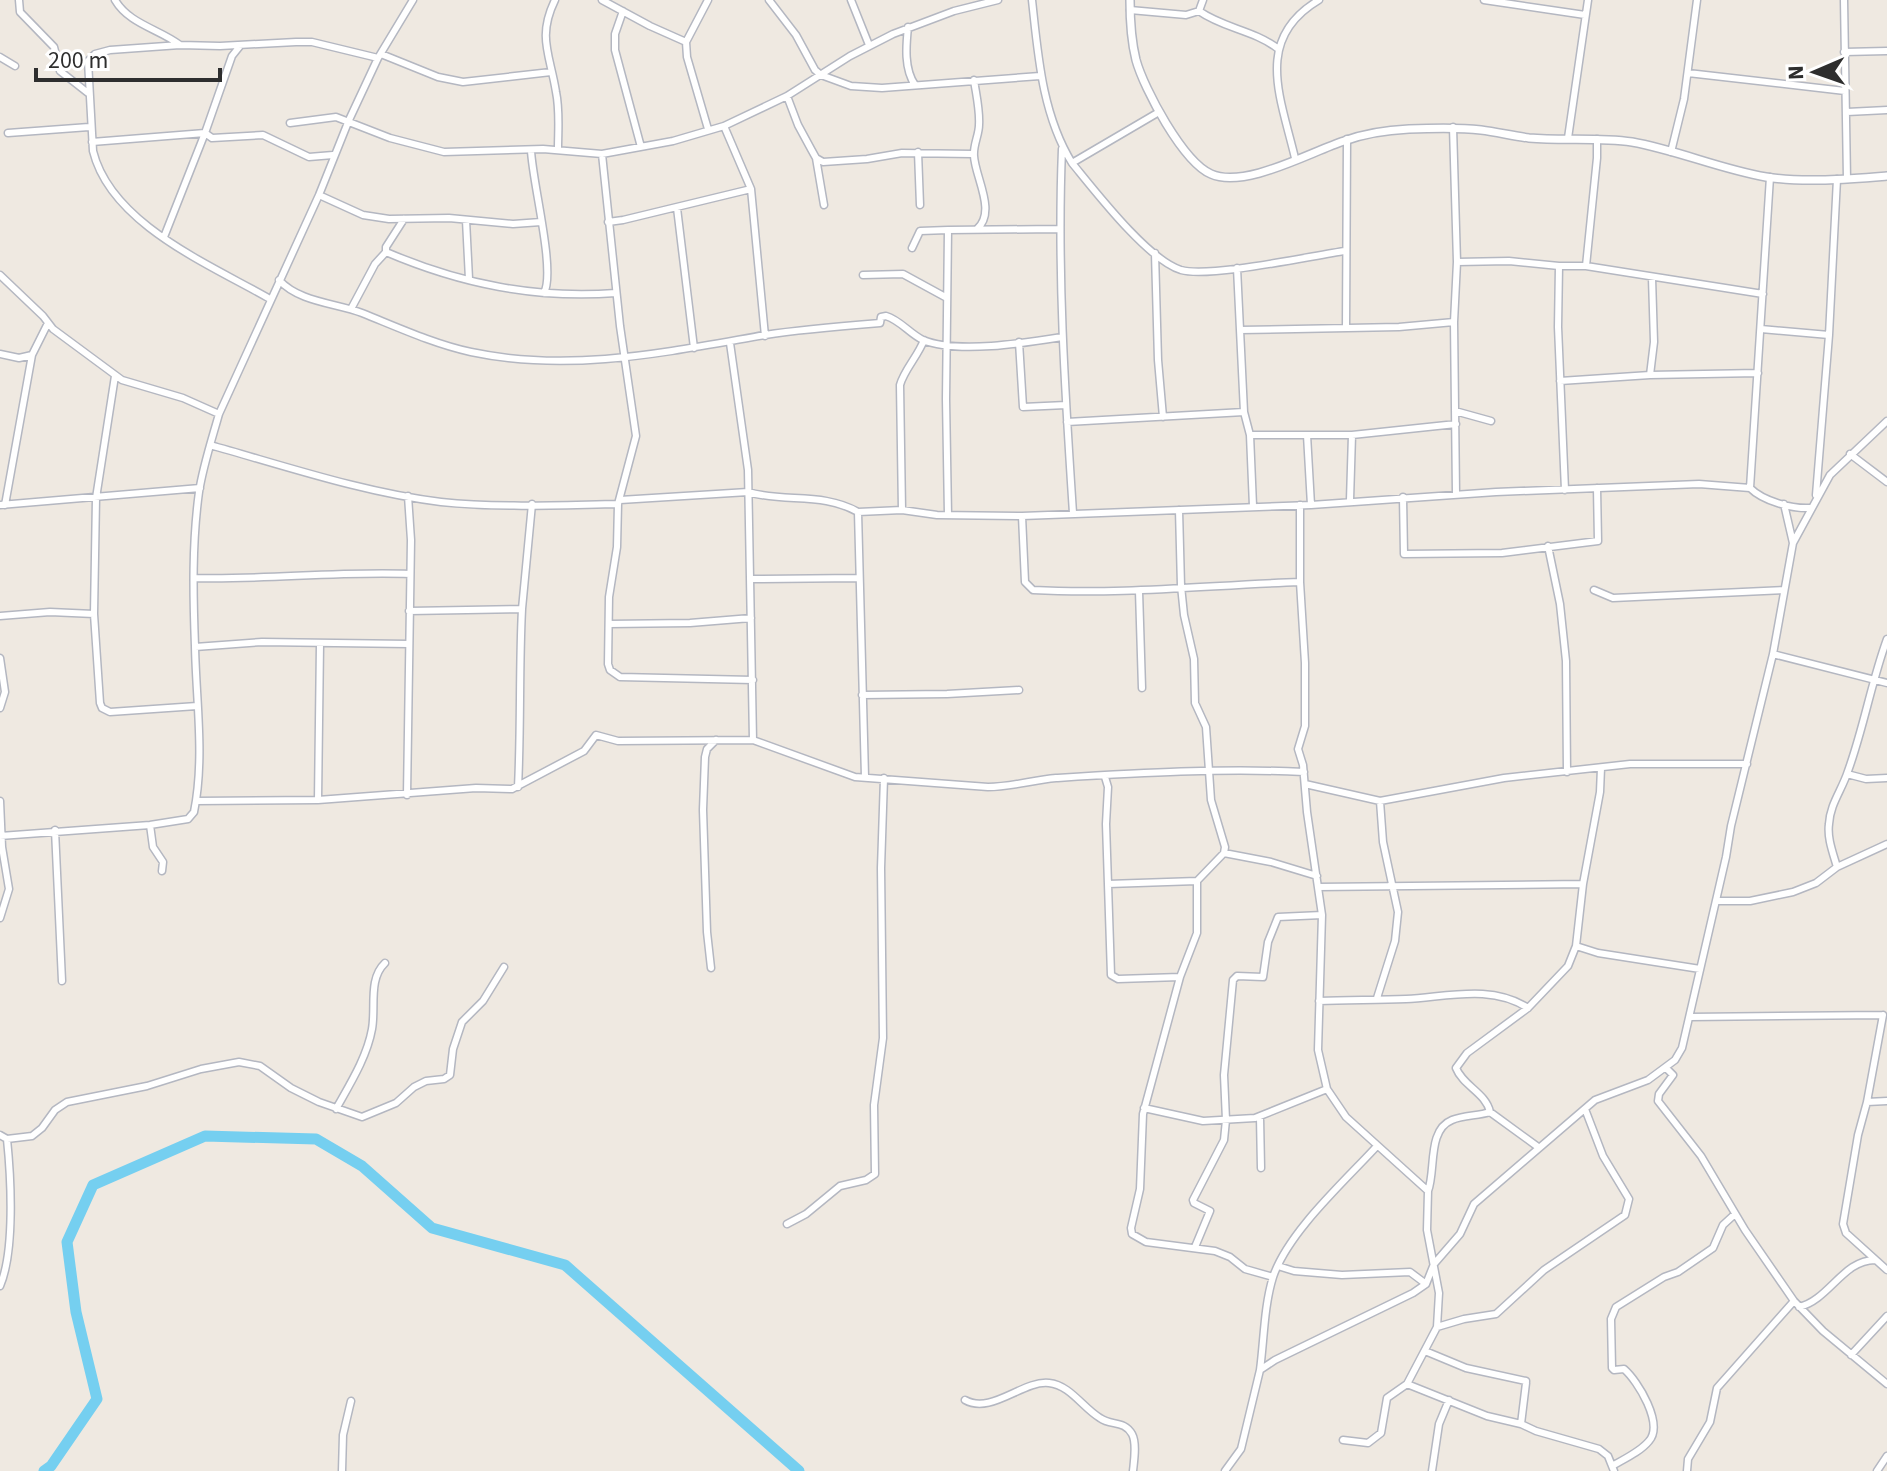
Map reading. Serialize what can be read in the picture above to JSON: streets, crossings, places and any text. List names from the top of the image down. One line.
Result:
{"scale_bar":"200 m","north":"left"}
